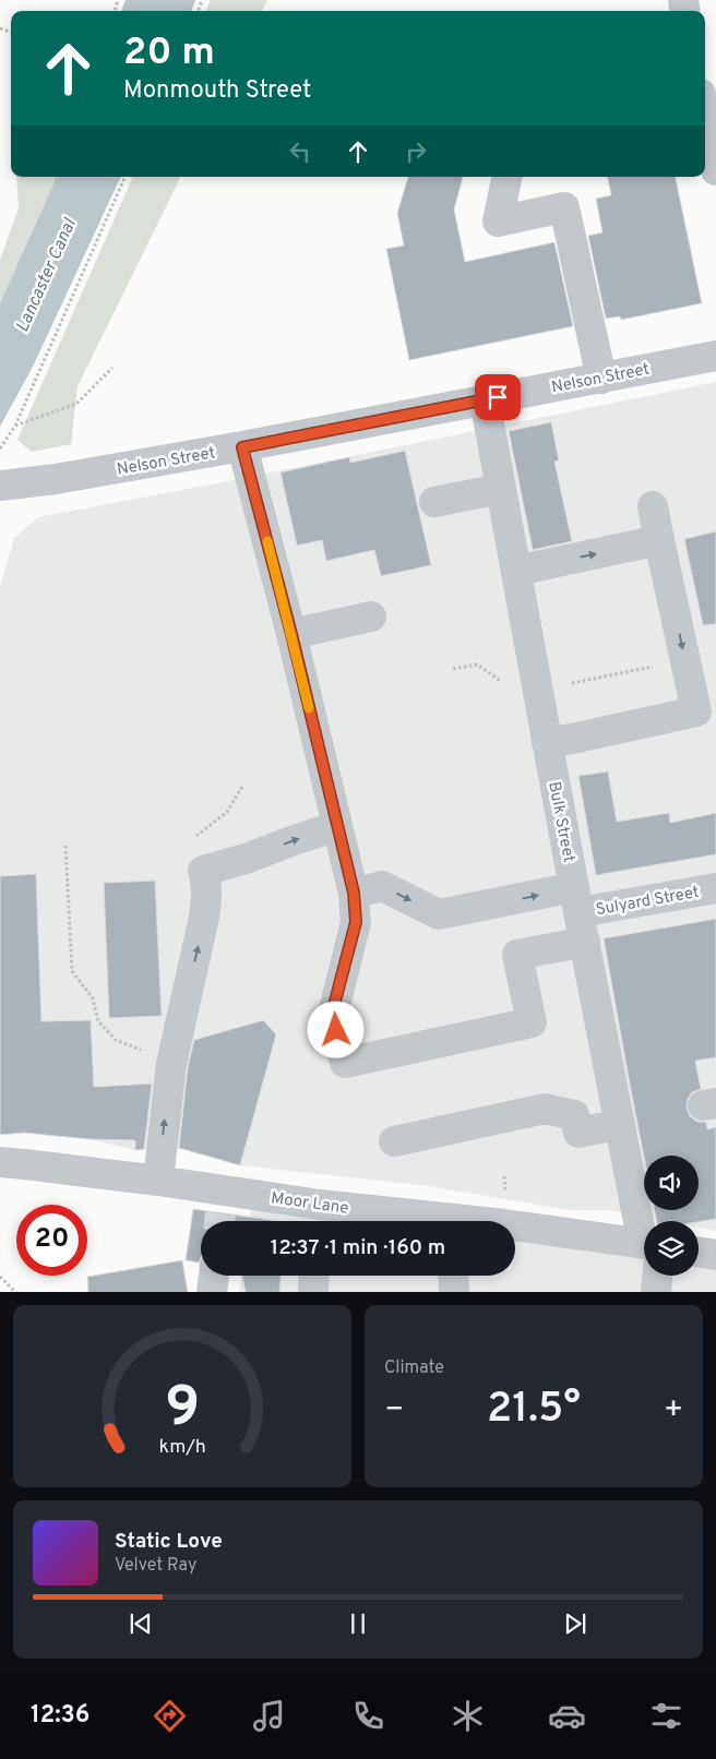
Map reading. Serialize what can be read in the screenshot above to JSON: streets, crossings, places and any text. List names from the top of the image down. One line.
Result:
{"streets":{"street":["Nelson Street","Bulk Street","Sulyard Street","Moor Lane"]},"crossings":[["Nelson Street","Bulk Street"],["Bulk Street","Sulyard Street"]],"water":["Lancaster Canal"],"page":{"turn":["20 m","Monmouth Street"],"limit":"20","trip":"12:37 · 1 min · 160 m","tile":"Climate","heat":["−","21.5°","+"],"song":["Static Love","Velvet Ray"],"tabs":"12:36","gauge":["9","km/h"]}}
